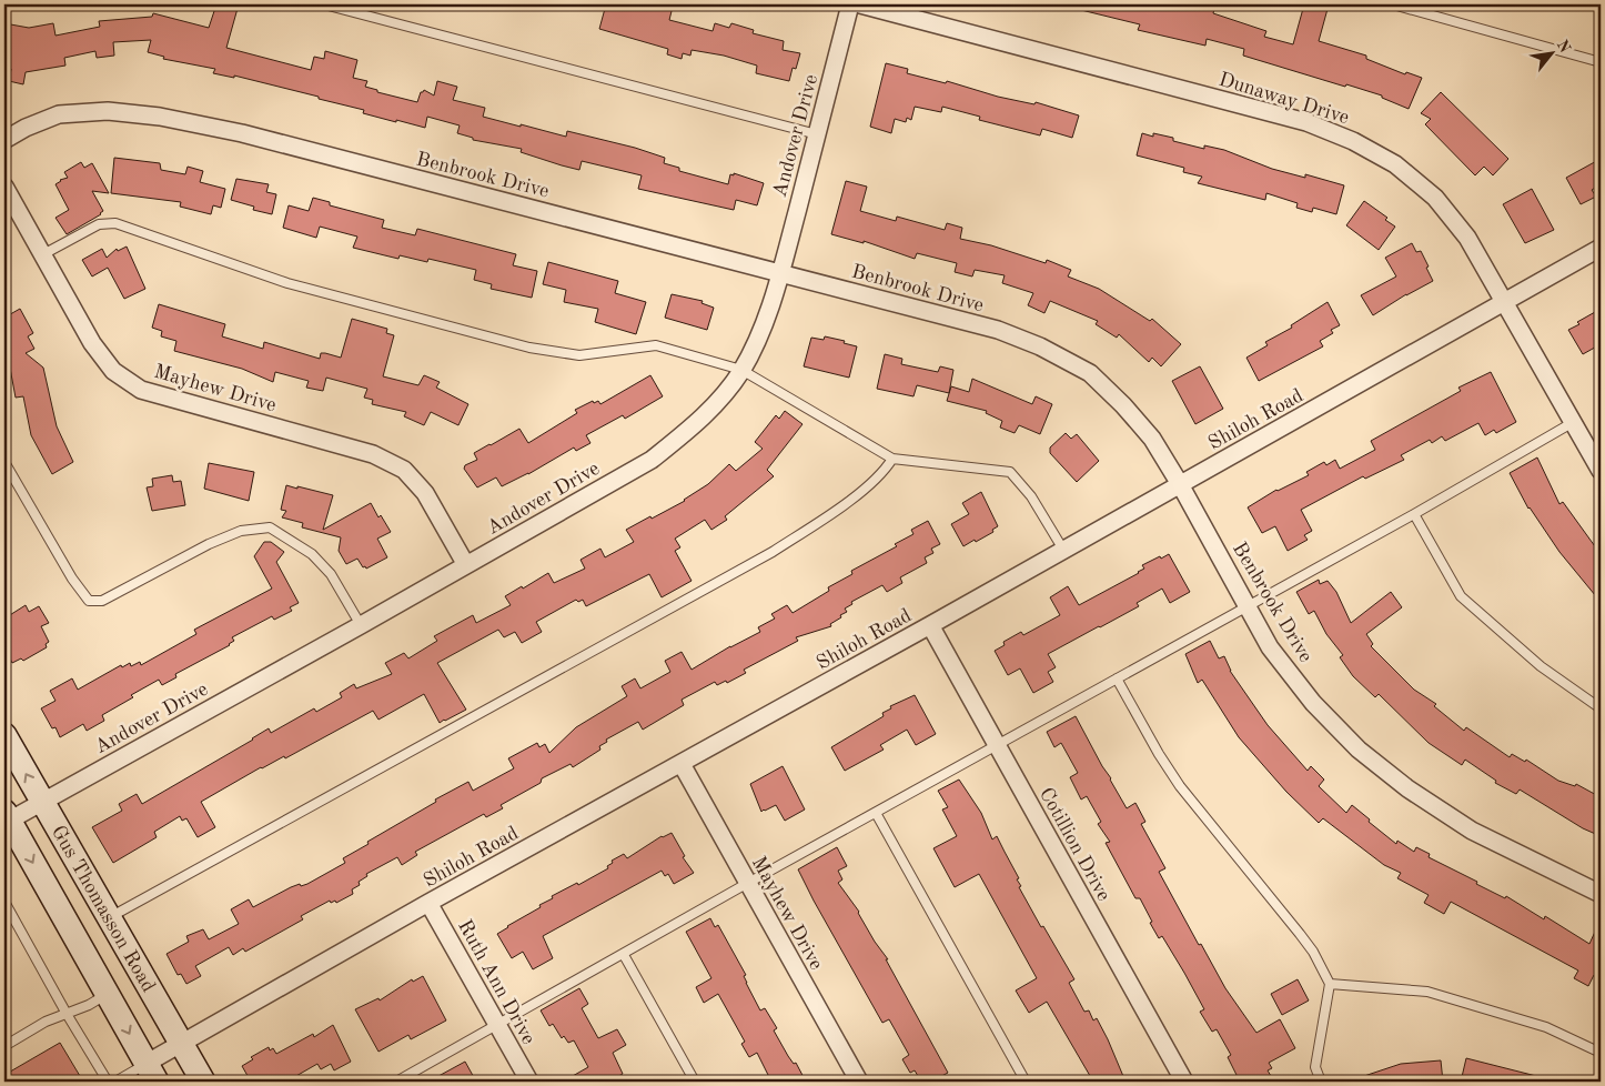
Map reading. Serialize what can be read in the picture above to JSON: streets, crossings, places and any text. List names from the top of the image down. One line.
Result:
{"streets":{"main road":["Gus Thomasson Road"],"street":["Dunaway Drive","Andover Drive","Benbrook Drive","Mayhew Drive","Shiloh Road","Cotillion Drive","Ruth Ann Drive"]},"crossings":[["Dunaway Drive","Shiloh Road"],["Andover Drive","Benbrook Drive"],["Andover Drive","Mayhew Drive"],["Andover Drive","Gus Thomasson Road"],["Benbrook Drive","Shiloh Road"],["Mayhew Drive","Shiloh Road"],["Shiloh Road","Cotillion Drive"],["Shiloh Road","Gus Thomasson Road"],["Shiloh Road","Ruth Ann Drive"]],"north":"top right"}
